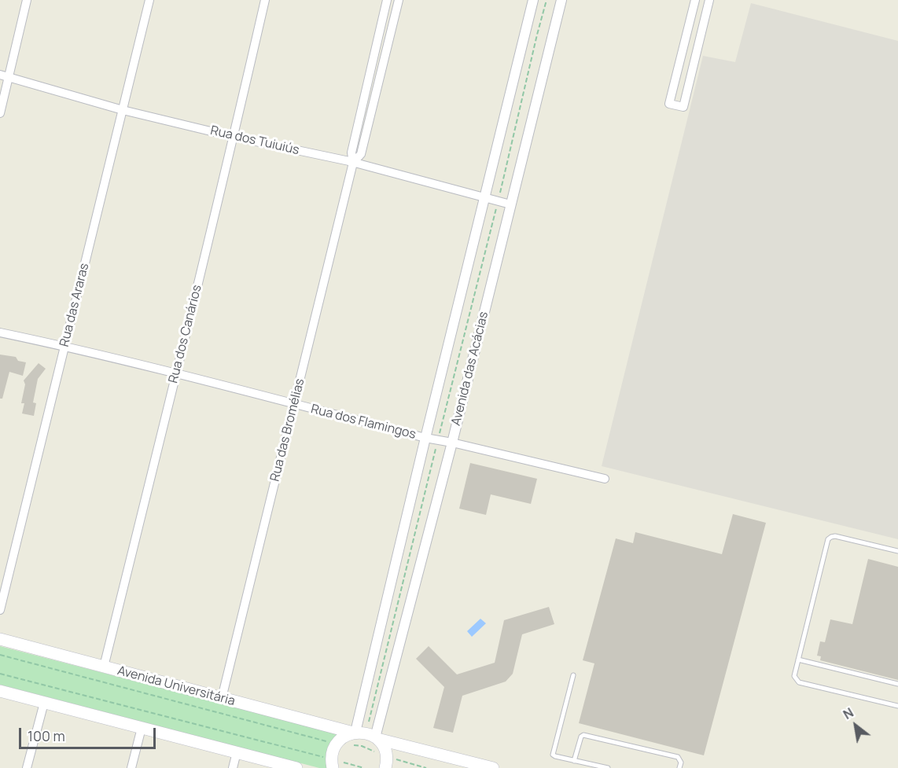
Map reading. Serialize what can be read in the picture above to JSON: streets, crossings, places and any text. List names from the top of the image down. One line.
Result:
{"streets":{"main road":["Avenida Universitária"],"street":["Rua dos Tuiuiús","Rua das Araras","Rua dos Canários","Avenida das Acácias","Rua dos Flamingos","Rua das Bromélias"]},"crossings":[["Rua dos Tuiuiús","Rua das Araras"],["Rua dos Tuiuiús","Rua dos Canários"],["Rua dos Tuiuiús","Avenida das Acácias"],["Rua dos Tuiuiús","Rua das Bromélias"],["Rua das Araras","Rua dos Flamingos"],["Rua dos Canários","Rua dos Flamingos"],["Rua dos Canários","Avenida Universitária"],["Avenida das Acácias","Rua dos Flamingos"],["Avenida das Acácias","Avenida Universitária"],["Rua dos Flamingos","Rua das Bromélias"],["Rua das Bromélias","Avenida Universitária"]],"scale_bar":"100 m","north":"top left"}
